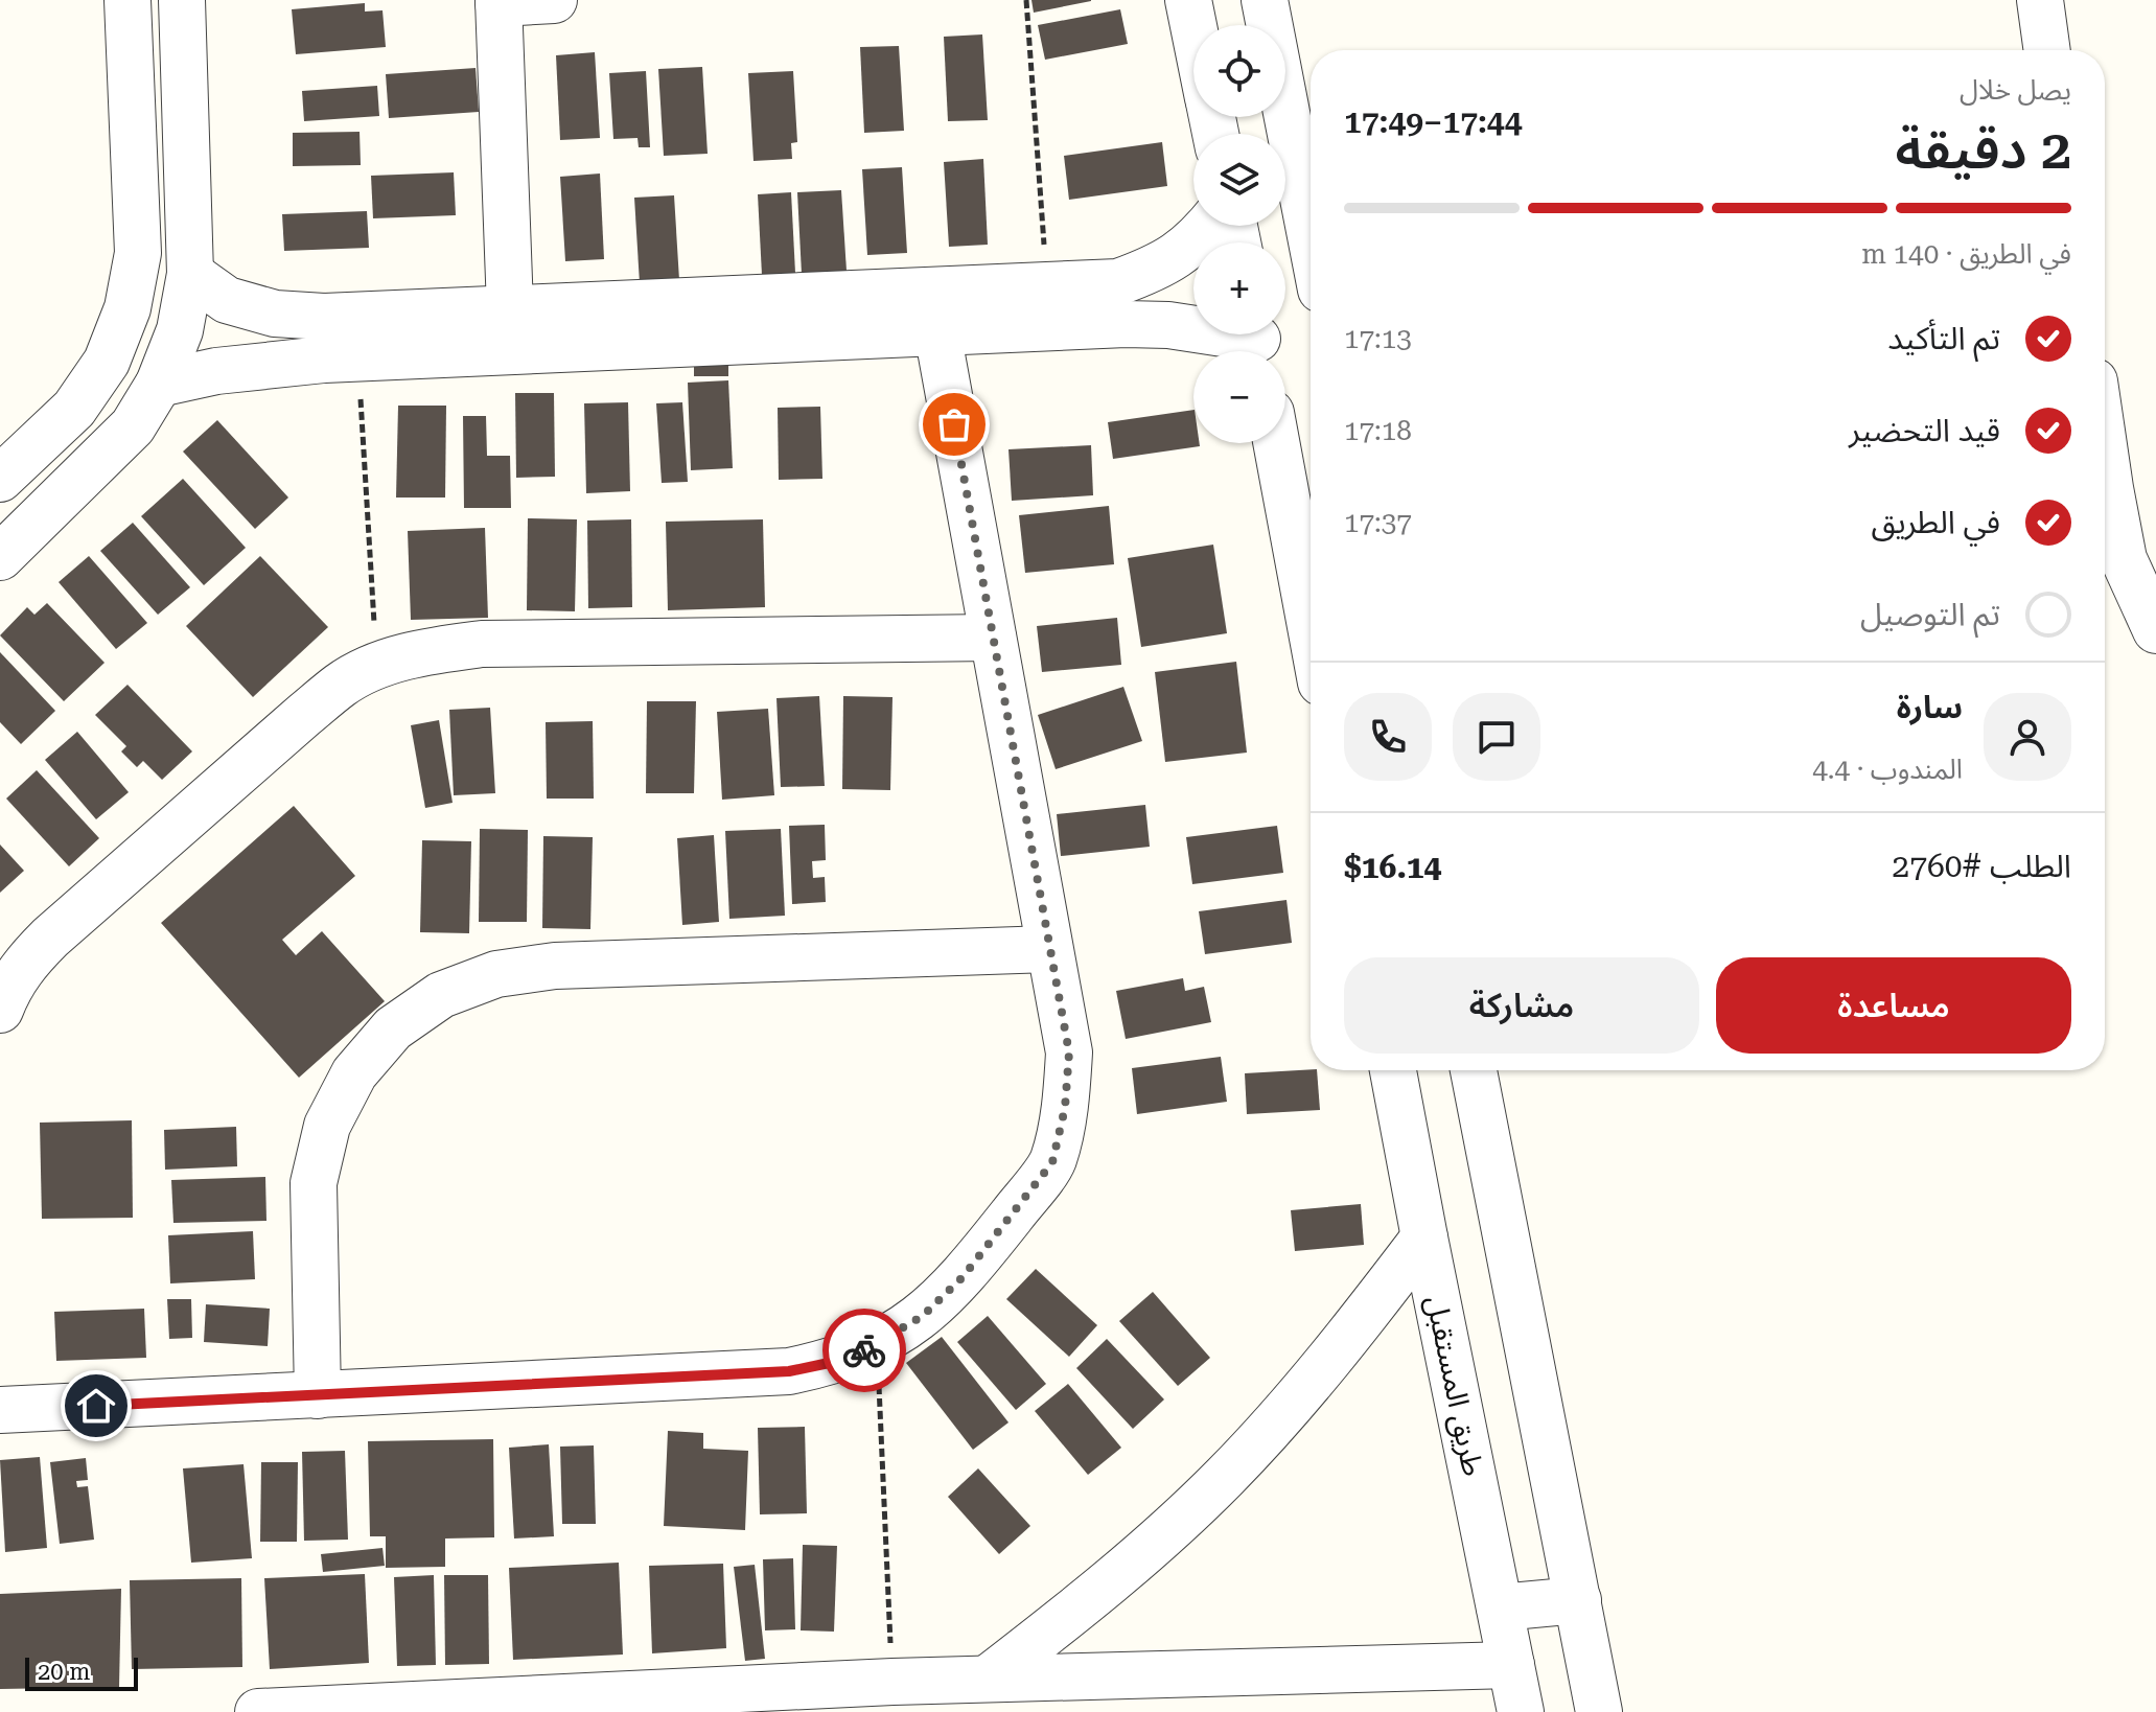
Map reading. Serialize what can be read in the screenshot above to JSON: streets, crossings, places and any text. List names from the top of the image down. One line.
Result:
{"streets":{"street":["طريق المستقبل"]},"scale_bar":"20 m","page":{"map_buttons":["+","−"],"heading":["2 دقيقة","يصل خلال","17:44–17:49"],"panel":["سارة","المندوب · 4.4","الطلب #2760","$16.14"],"bar":"في الطريق · 140 m","list":[["تم التأكيد","17:13"],["قيد التحضير","17:18"],["في الطريق","17:37"],"تم التوصيل"],"buttons":["مساعدة","مشاركة"],"scale":"20 m"}}
